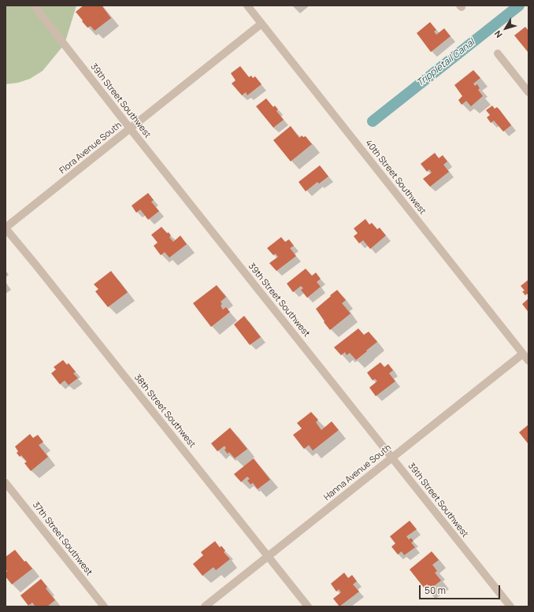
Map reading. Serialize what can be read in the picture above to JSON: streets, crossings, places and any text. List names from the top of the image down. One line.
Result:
{"streets":{"street":["39th Street Southwest","Flora Avenue South","40th Street Southwest","38th Street Southwest","Hanna Avenue South","37th Street Southwest"]},"crossings":[["39th Street Southwest","Flora Avenue South"],["39th Street Southwest","Hanna Avenue South"],["Flora Avenue South","40th Street Southwest"],["Flora Avenue South","38th Street Southwest"],["40th Street Southwest","Hanna Avenue South"],["38th Street Southwest","Hanna Avenue South"]],"water":["Trippletail Canal"],"scale_bar":"50 m","north":"bottom left"}
